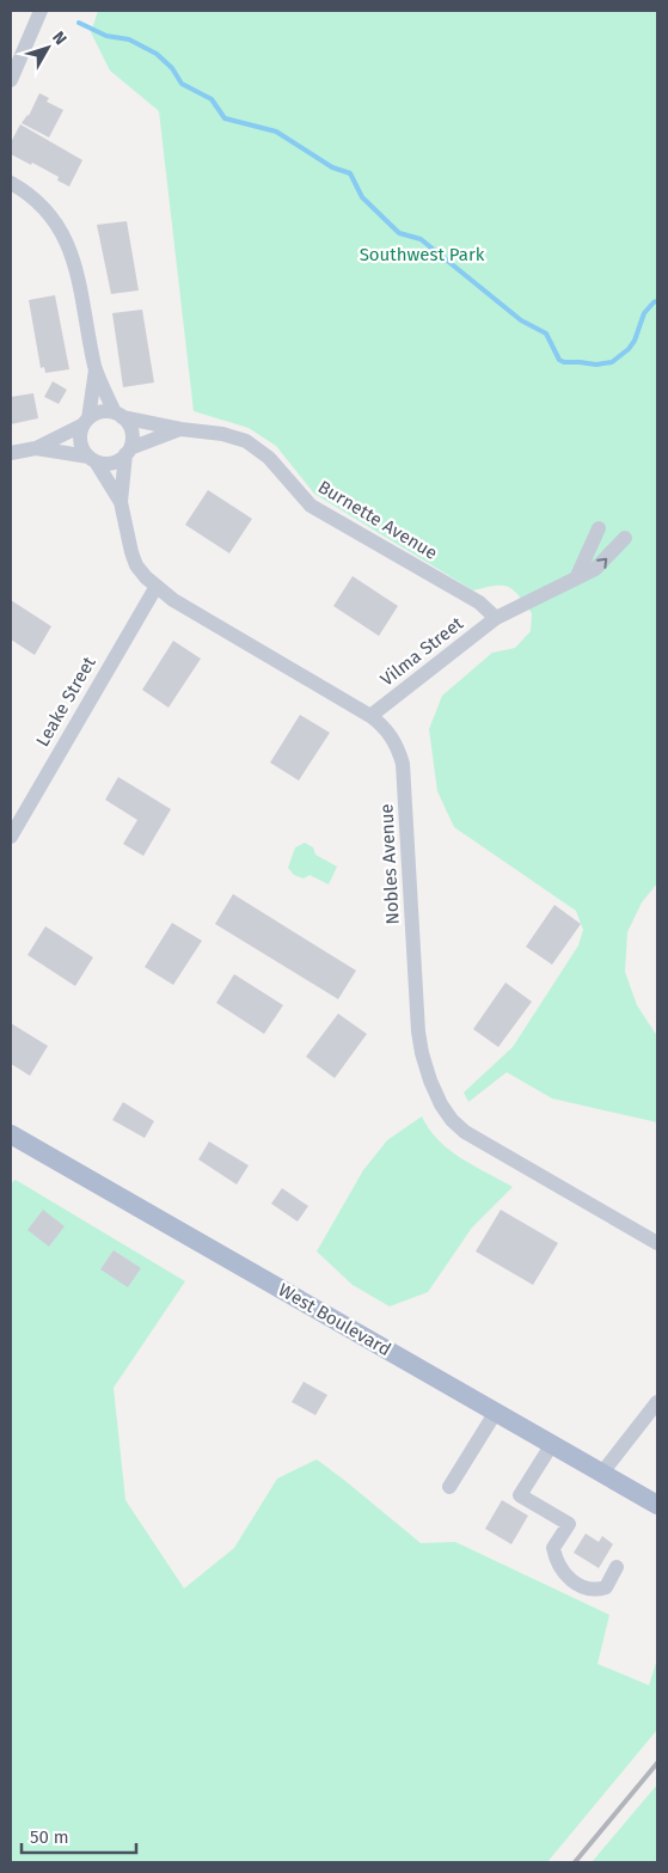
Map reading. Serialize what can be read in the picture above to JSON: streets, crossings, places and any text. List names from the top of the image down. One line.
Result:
{"streets":{"main road":["West Boulevard"],"street":["Burnette Avenue","Vilma Street","Leake Street","Nobles Avenue"]},"crossings":[["Burnette Avenue","Vilma Street"],["Burnette Avenue","Nobles Avenue"],["Vilma Street","Nobles Avenue"],["Leake Street","Nobles Avenue"]],"parks":["Southwest Park"],"scale_bar":"50 m","north":"top right"}
